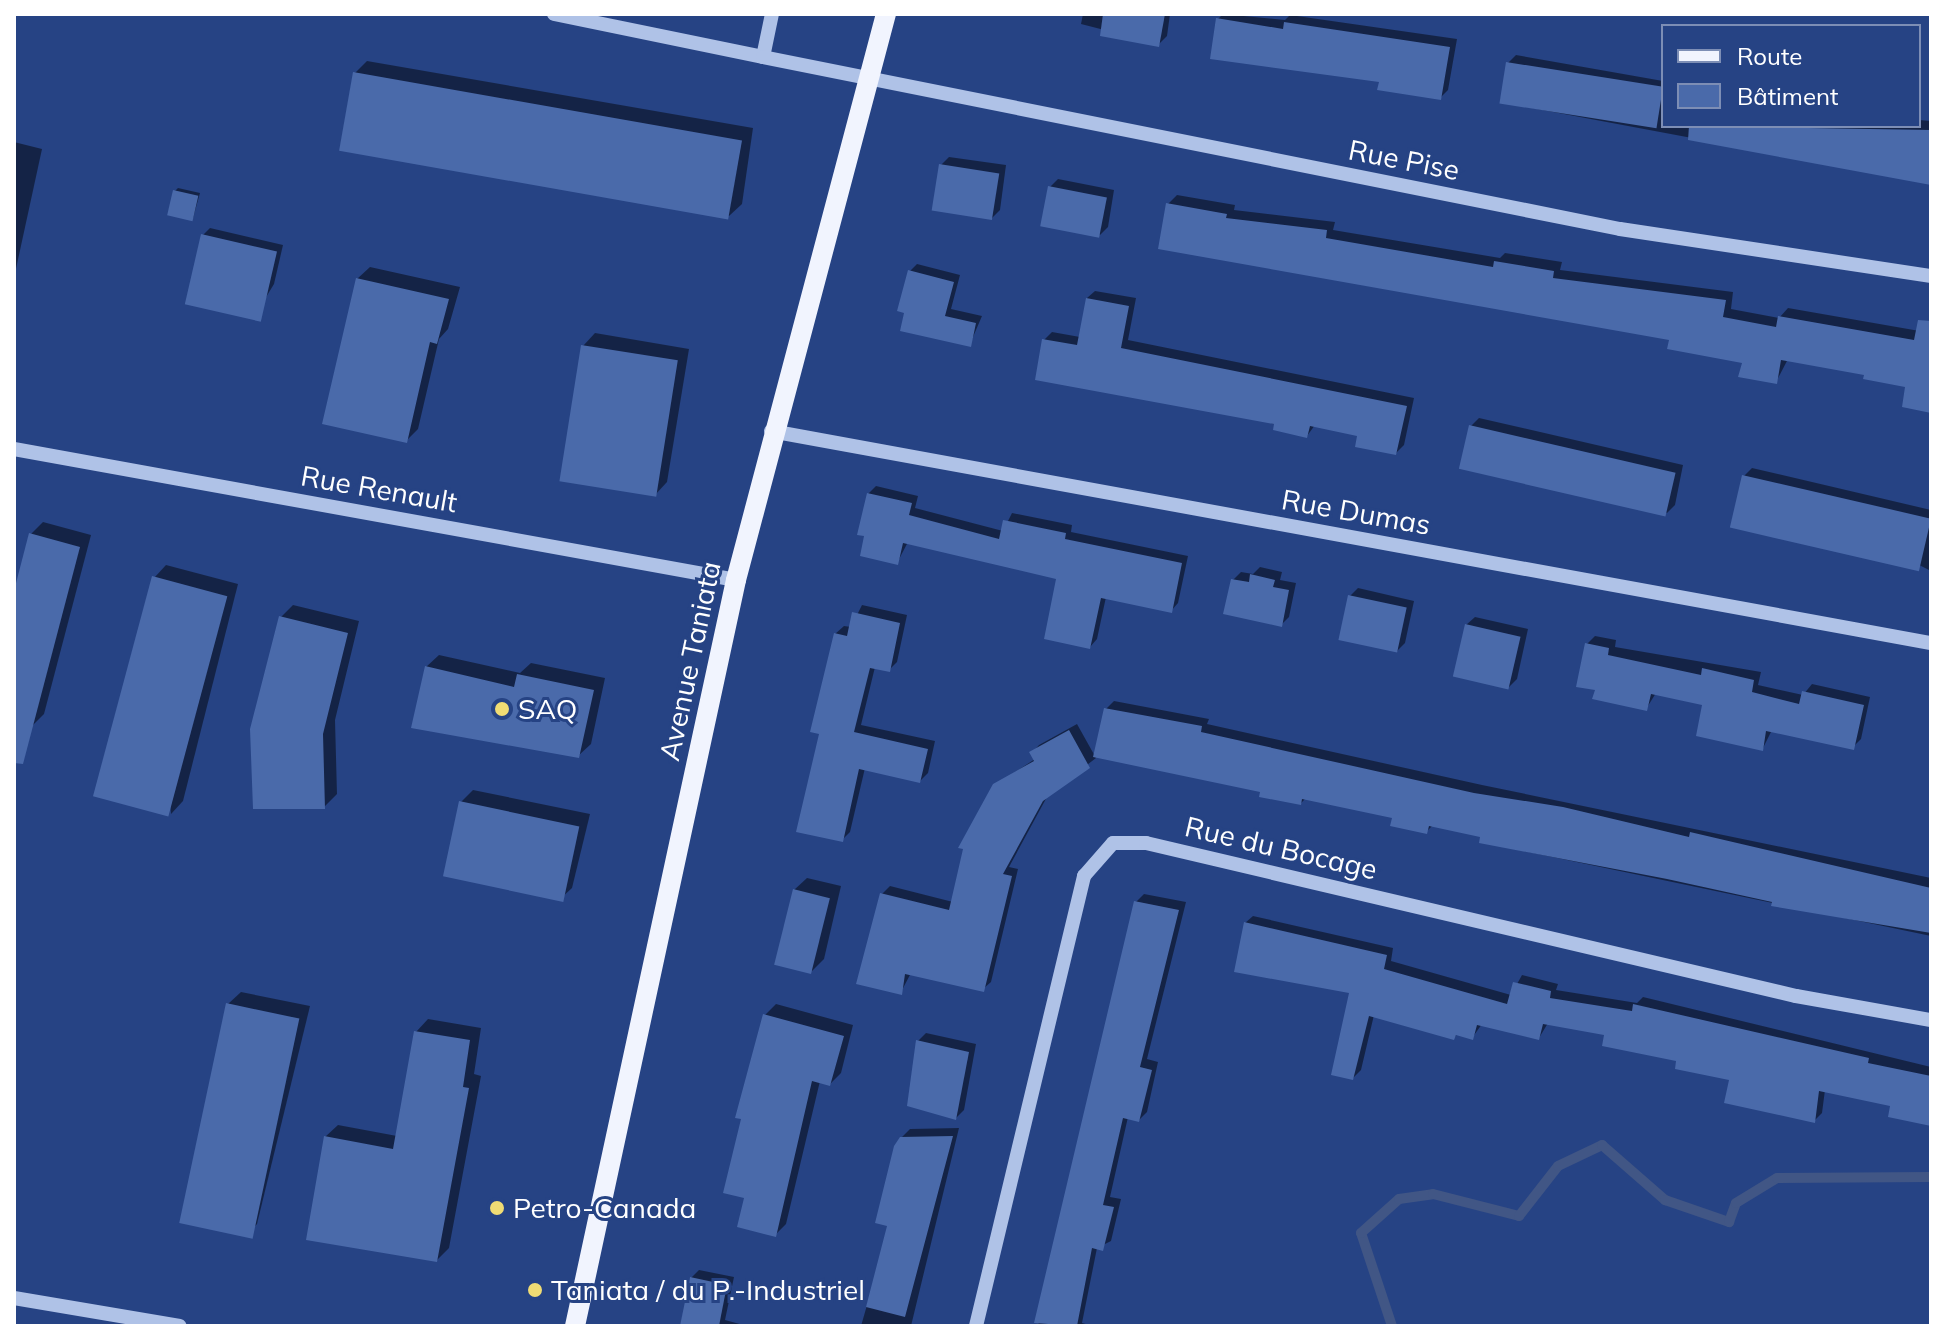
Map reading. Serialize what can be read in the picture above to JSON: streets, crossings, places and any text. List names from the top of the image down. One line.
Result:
{"streets":{"main road":["Avenue Taniata"],"street":["Rue Pise","Rue Renault","Rue Dumas","Rue du Bocage"]},"crossings":[["Rue Pise","Avenue Taniata"],["Rue Renault","Avenue Taniata"],["Rue Dumas","Avenue Taniata"]],"places":["SAQ","Petro-Canada","Taniata / du P.-Industriel"],"legend":["Route","Bâtiment"]}
